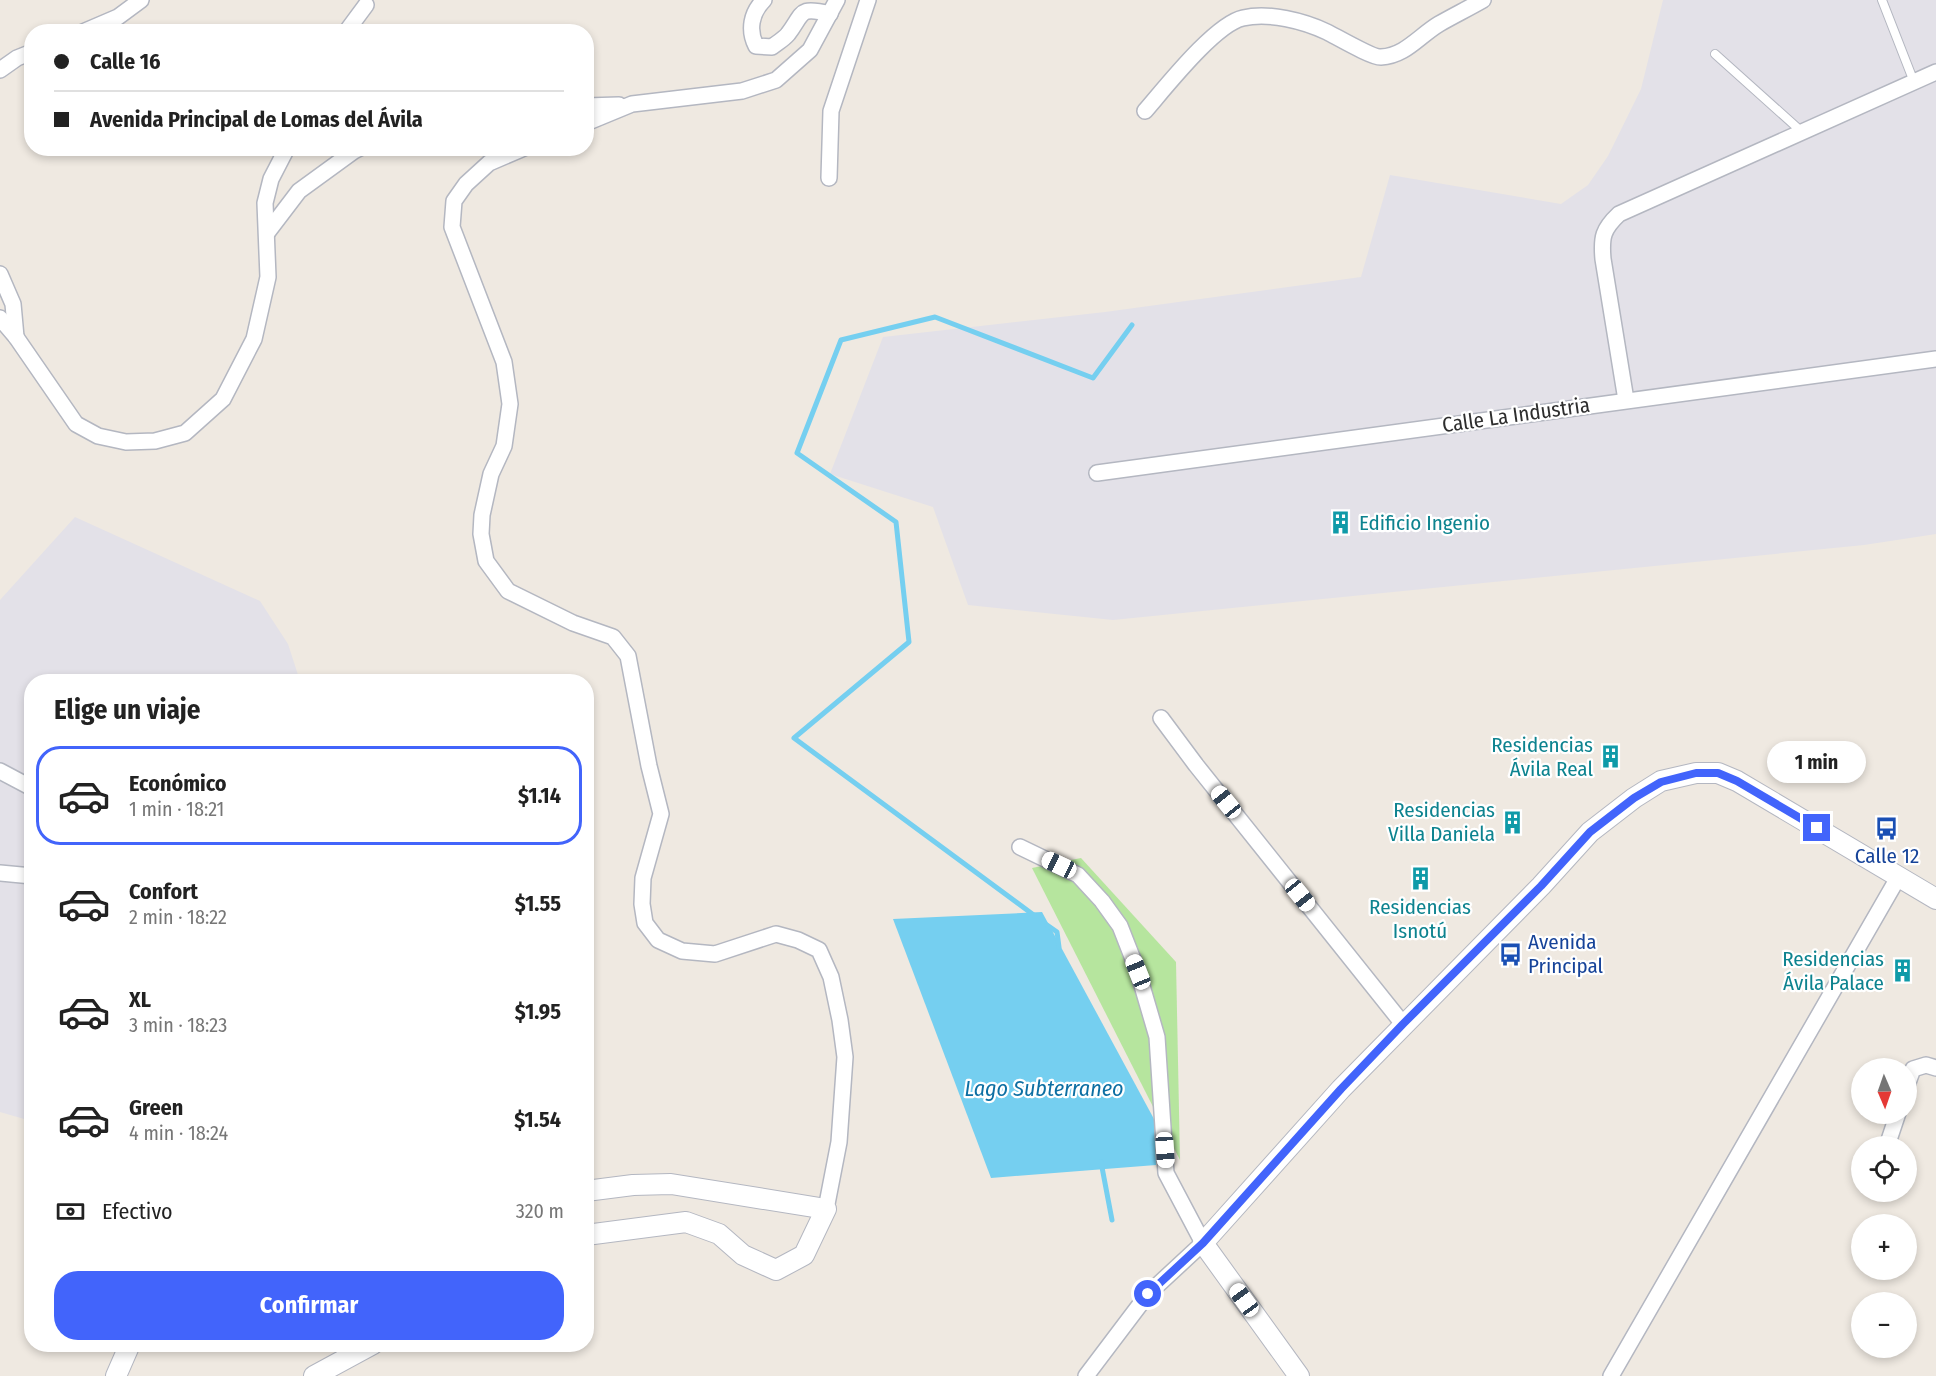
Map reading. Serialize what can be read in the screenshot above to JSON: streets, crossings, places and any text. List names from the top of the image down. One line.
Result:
{"streets":{"street":["Calle La Industria"]},"water":["Lago Subterraneo"],"places":{"building":["Edificio Ingenio","Residencias Ávila Real","Residencias Villa Daniela","Residencias Isnotú","Residencias Ávila Palace"],"bus stop":["Calle 12","Avenida Principal"]},"north":"bottom","page":{"banner":["Calle 16","Avenida Principal de Lomas del Ávila"],"heading":"Elige un viaje","bubble":"1 min","list":[{"name":"Económico","note":"1 min · 18:21","value":"$1.14"},{"name":"Confort","note":"2 min · 18:22","value":"$1.55"},{"name":"XL","note":"3 min · 18:23","value":"$1.95"},{"name":"Green","note":"4 min · 18:24","value":"$1.54"}],"map_buttons":["+","−"],"pay":["Efectivo","320 m"],"buttons":"Confirmar"}}
